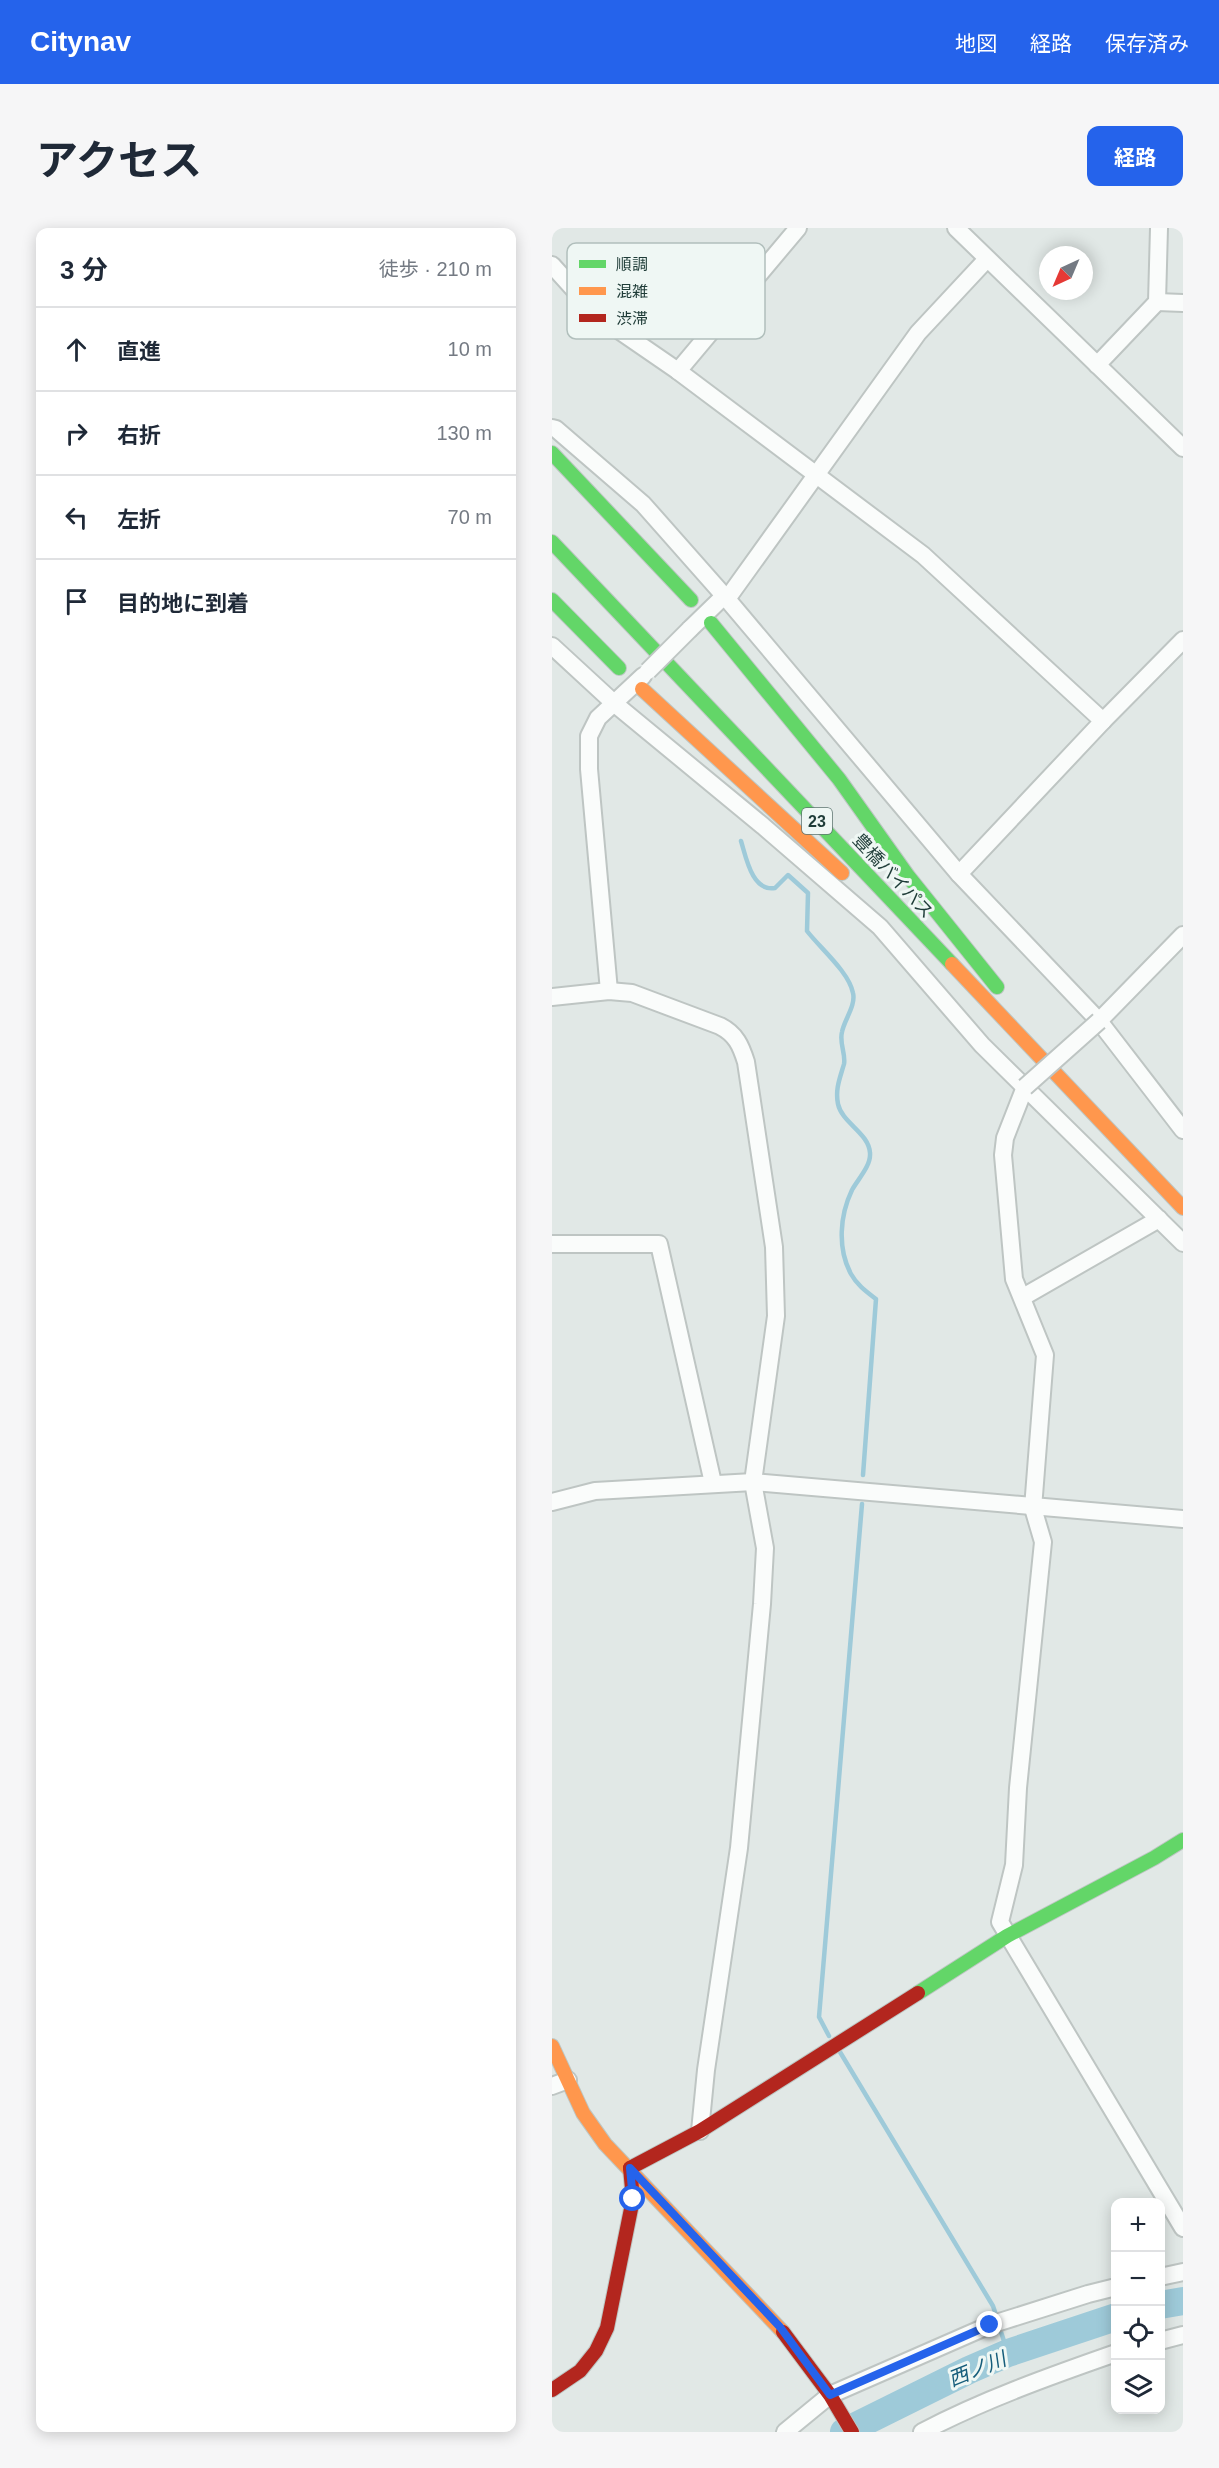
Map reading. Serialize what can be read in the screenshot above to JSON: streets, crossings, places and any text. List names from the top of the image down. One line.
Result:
{"streets":{"main road":["23","豊橋バイパス"]},"crossings":[["23","豊橋バイパス"]],"water":["西ノ川"],"legend":["順調","混雑","渋滞"],"north":"bottom left","page":{"header":"Citynav","nav":["地図","経路","保存済み"],"title":"アクセス","buttons":"経路","heading":["3 分","徒歩 · 210 m"],"list":[["直進","10 m"],["右折","130 m"],["左折","70 m"],"目的地に到着"],"map_buttons":["+","−"]}}
